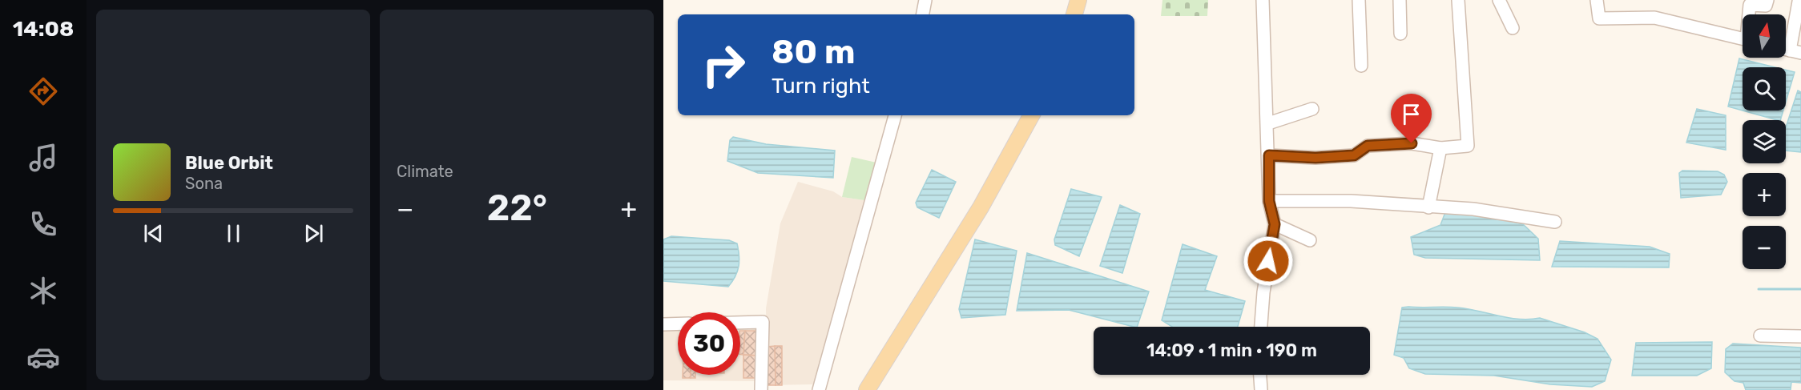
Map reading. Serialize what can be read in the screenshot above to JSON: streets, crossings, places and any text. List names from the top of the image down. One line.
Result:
{"north":"top","page":{"tabs":"14:08","tile":"Climate","map_buttons":["+","−"],"turn":["80 m","Turn right"],"song":["Blue Orbit","Sona"],"heat":["−","22°","+"],"limit":"30","trip":"14:09 · 1 min · 190 m"}}
